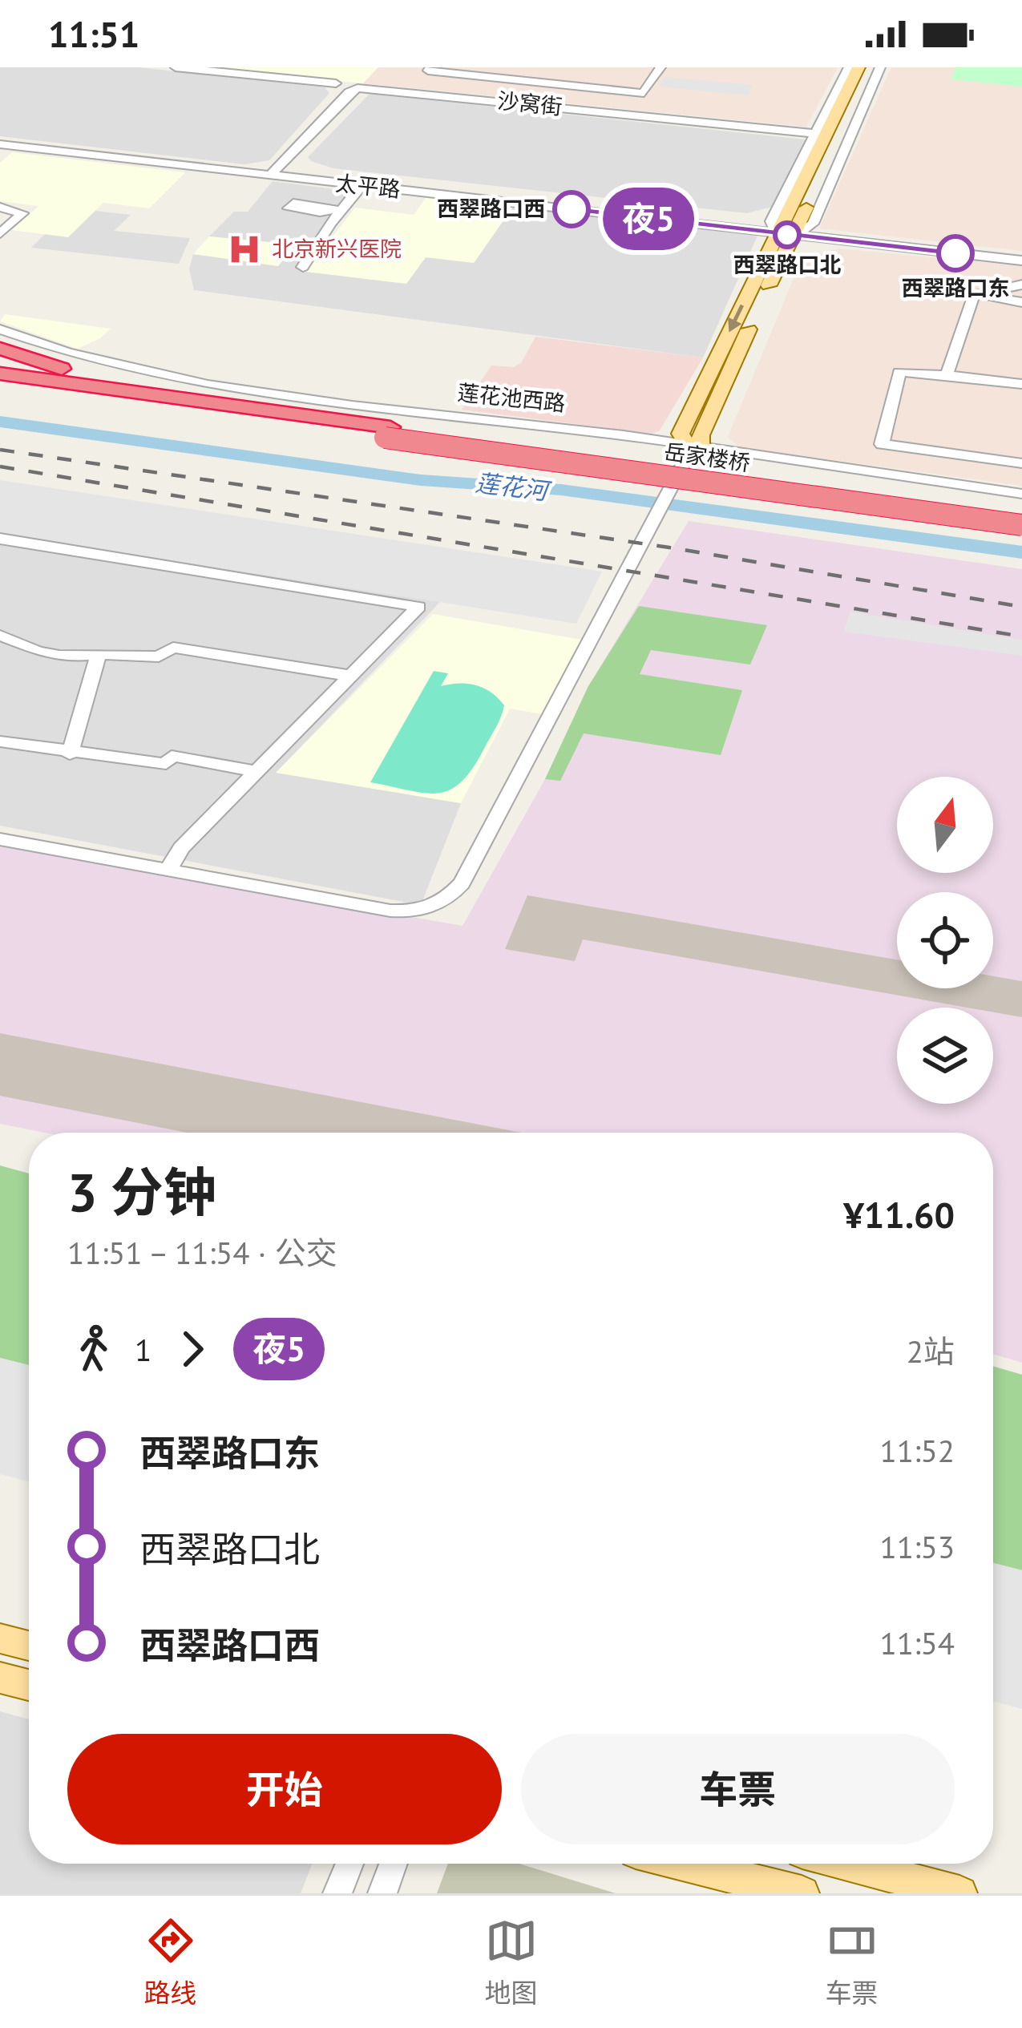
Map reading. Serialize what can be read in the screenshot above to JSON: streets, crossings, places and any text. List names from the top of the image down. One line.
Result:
{"streets":{"highway":["岳家楼桥"],"street":["沙窝街","太平路","莲花池西路"]},"crossings":[["沙窝街","太平路"]],"water":["莲花河"],"places":{"other":["西翠路口西","西翠路口北","西翠路口东"],"hospital":["北京新兴医院"]},"lines":["bus line 夜5"],"north":"top","page":{"status":"11:51","on_map":"夜5","heading":["3 分钟","11:51 – 11:54 · 公交","¥11.60"],"legs":["1","夜5","2站"],"list":[{"name":"西翠路口东","value":"11:52"},{"name":"西翠路口北","value":"11:53"},{"name":"西翠路口西","value":"11:54"}],"buttons":["开始","车票"],"tabs":["路线","地图","车票"]}}
